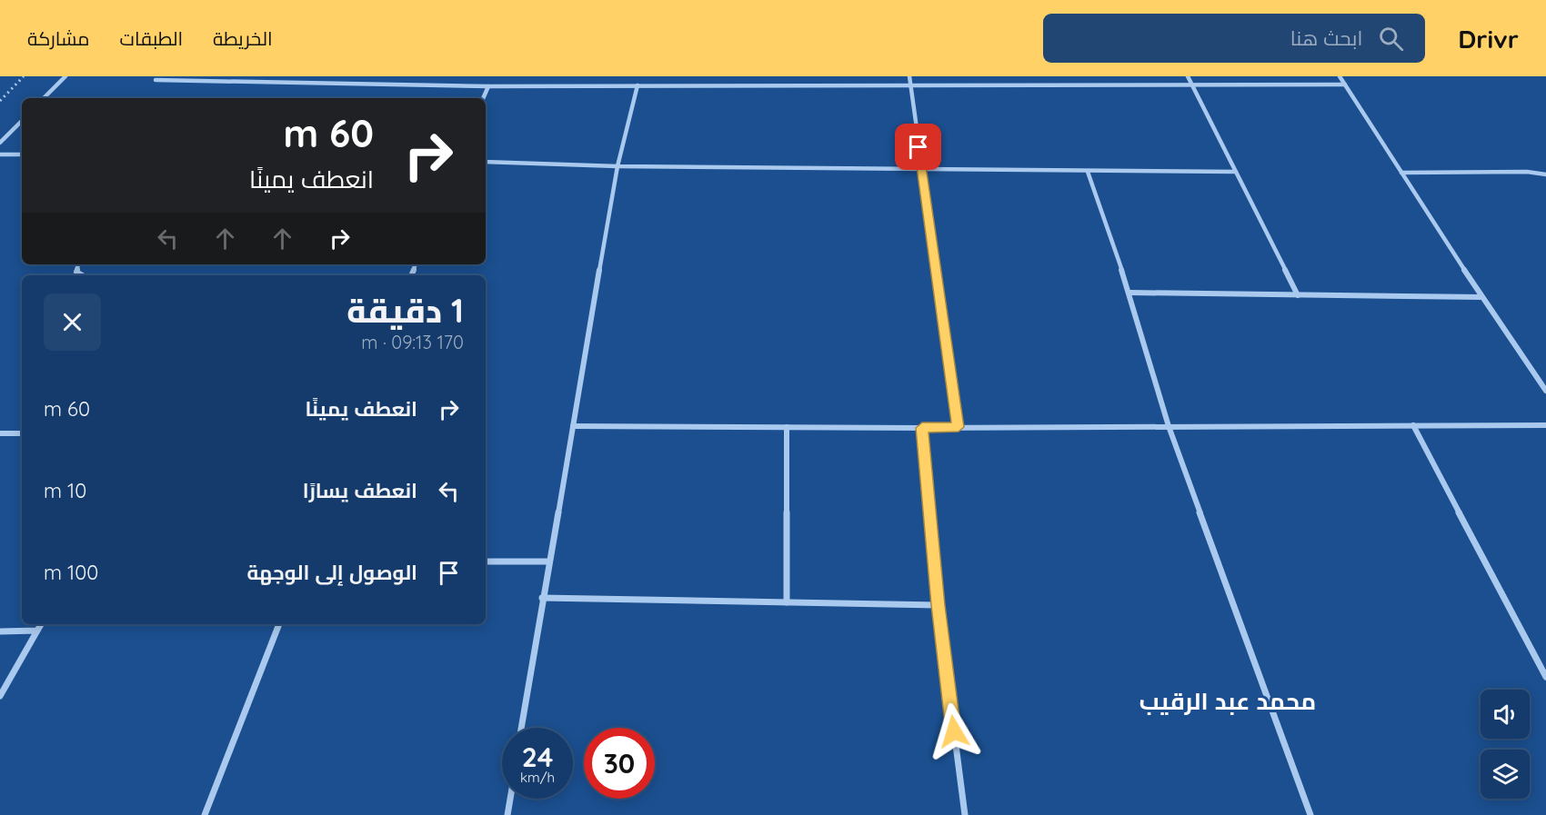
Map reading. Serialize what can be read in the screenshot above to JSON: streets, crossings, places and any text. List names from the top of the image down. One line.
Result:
{"districts":["محمد عبد الرقيب"],"page":{"header":"Drivr","search":"ابحث هنا","nav":["الخريطة","الطبقات","مشاركة"],"turn":["60 m","انعطف يمينًا"],"heading":["1 دقيقة","170 m · 09:13"],"list":[{"name":"انعطف يمينًا","value":"60 m"},{"name":"انعطف يسارًا","value":"10 m"},{"name":"الوصول إلى الوجهة","value":"100 m"}],"speed":"24 km/h","limit":"30"}}
